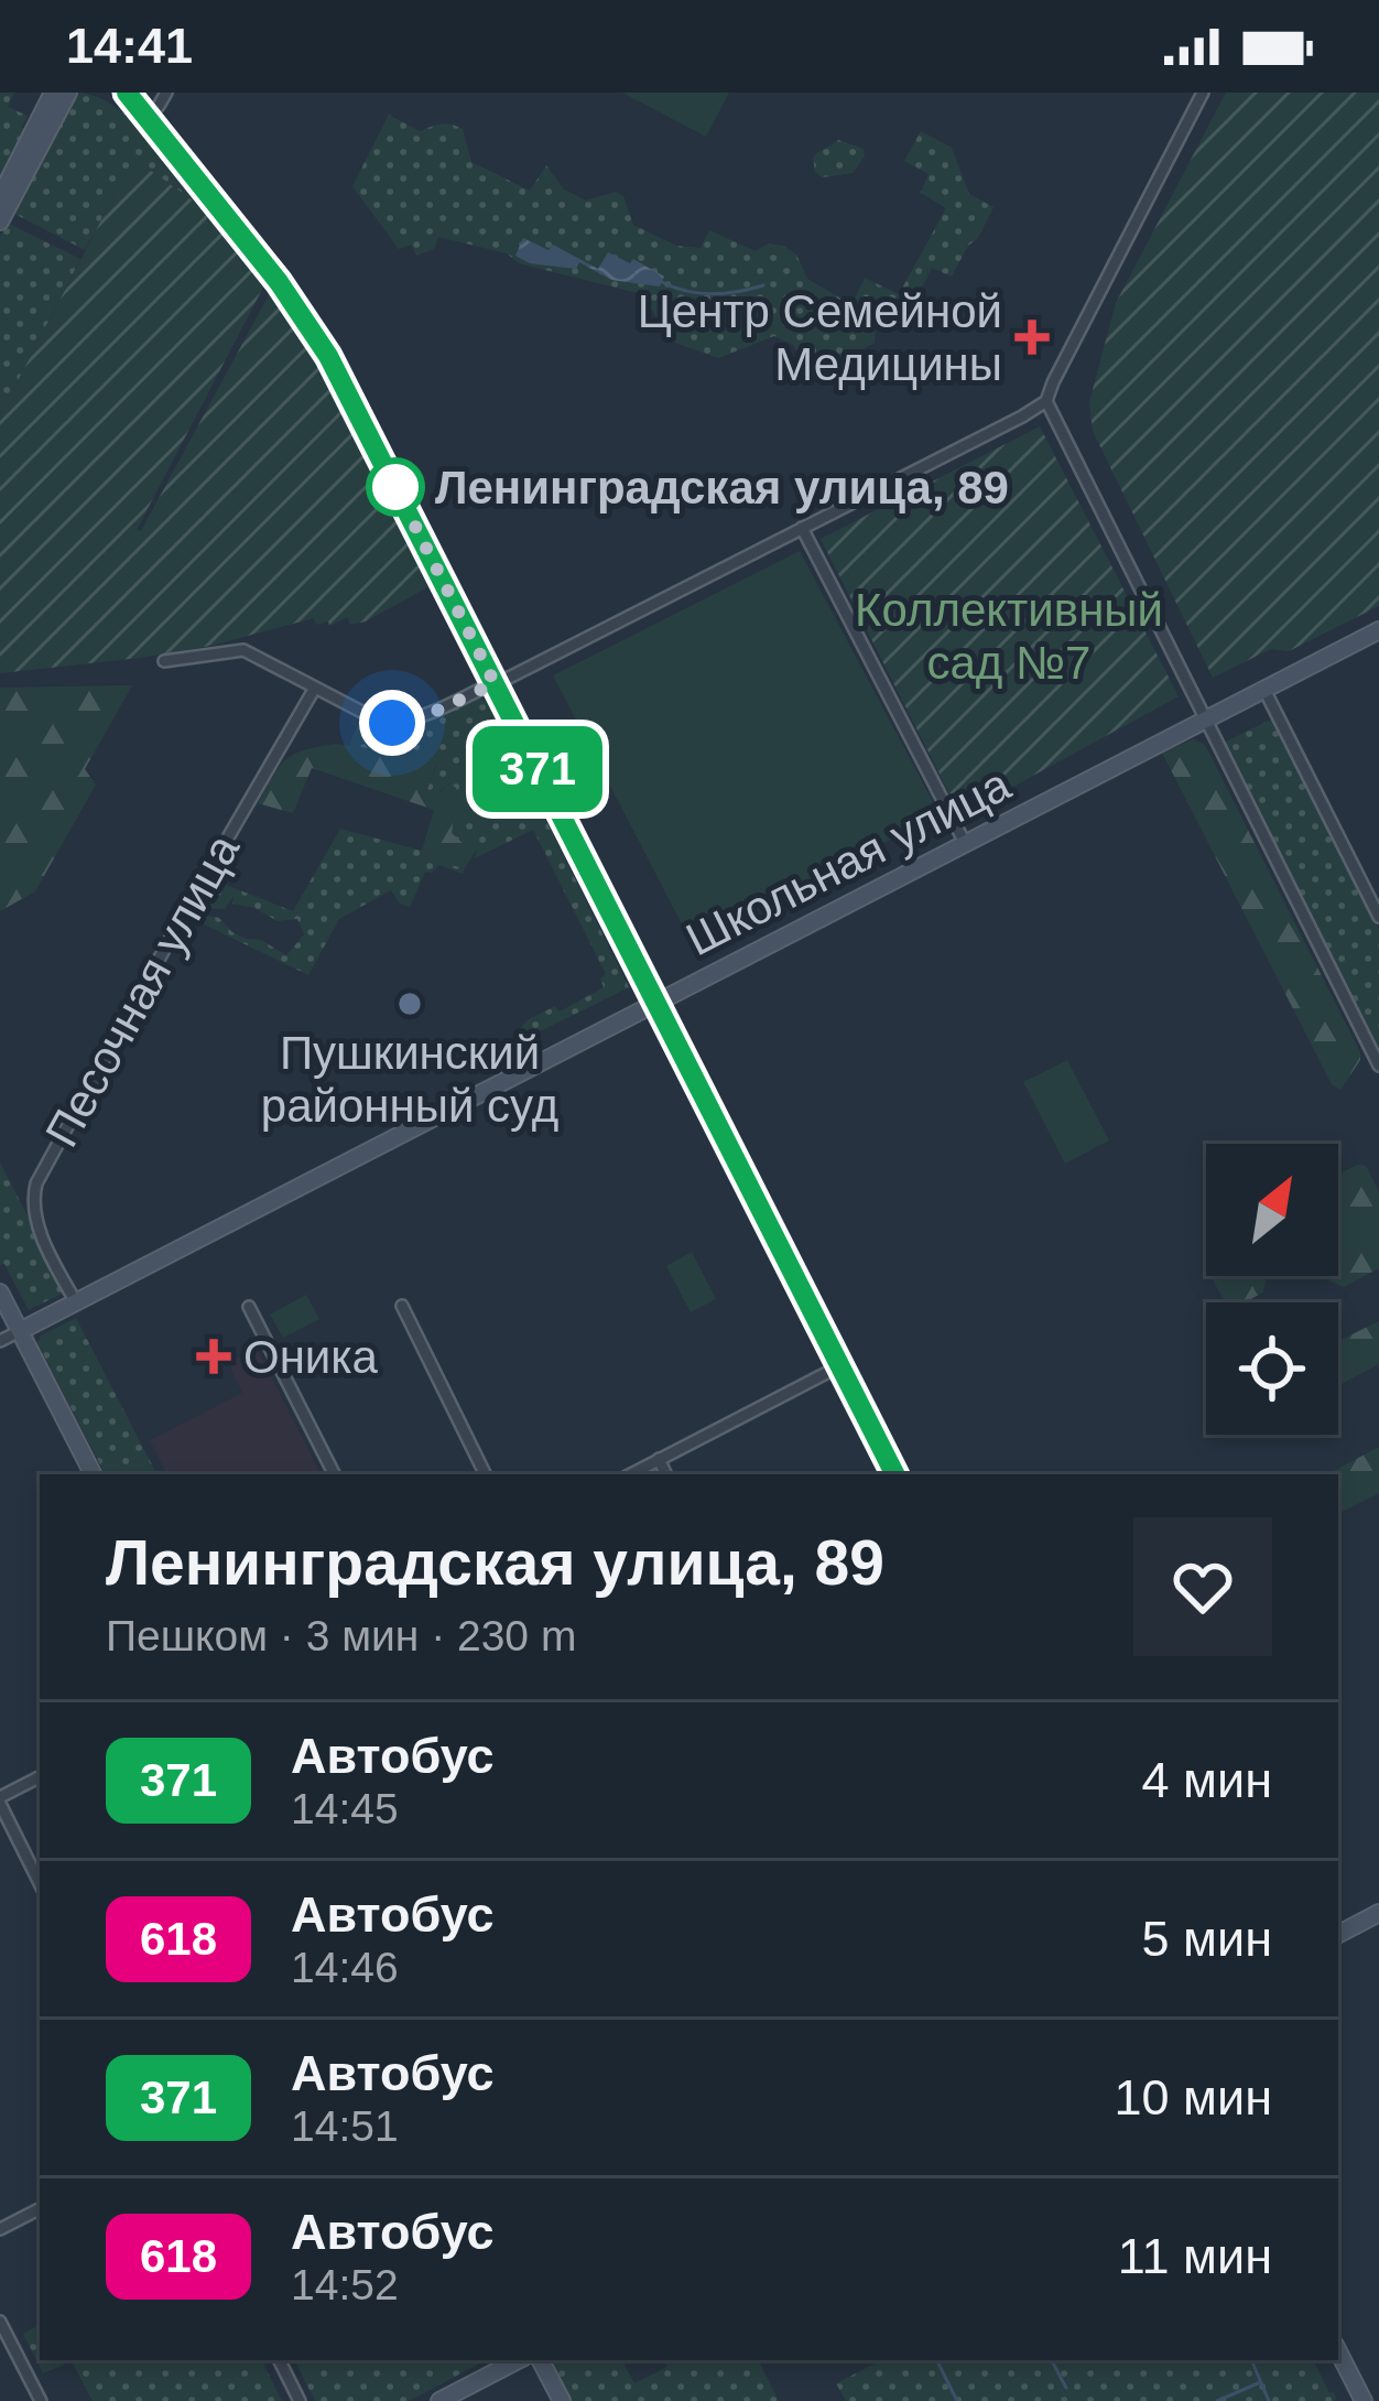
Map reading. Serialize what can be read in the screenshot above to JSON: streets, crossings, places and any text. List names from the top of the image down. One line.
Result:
{"streets":{"street":["Школьная улица","Песочная улица"]},"crossings":[["Школьная улица","Песочная улица"]],"parks":["Коллективный сад №7"],"places":{"health":["Центр Семейной Медицины","Оника"],"other":["Ленинградская улица, 89","Пушкинский районный суд"]},"lines":["bus line 371"],"north":"top right","page":{"status":"14:41","on_map":"371","heading":["Ленинградская улица, 89","Пешком · 3 мин · 230 m"],"list":[{"mark":"371","name":"Автобус","note":"14:45","value":"4 мин"},{"mark":"618","name":"Автобус","note":"14:46","value":"5 мин"},{"mark":"371","name":"Автобус","note":"14:51","value":"10 мин"},{"mark":"618","name":"Автобус","note":"14:52","value":"11 мин"}]}}
